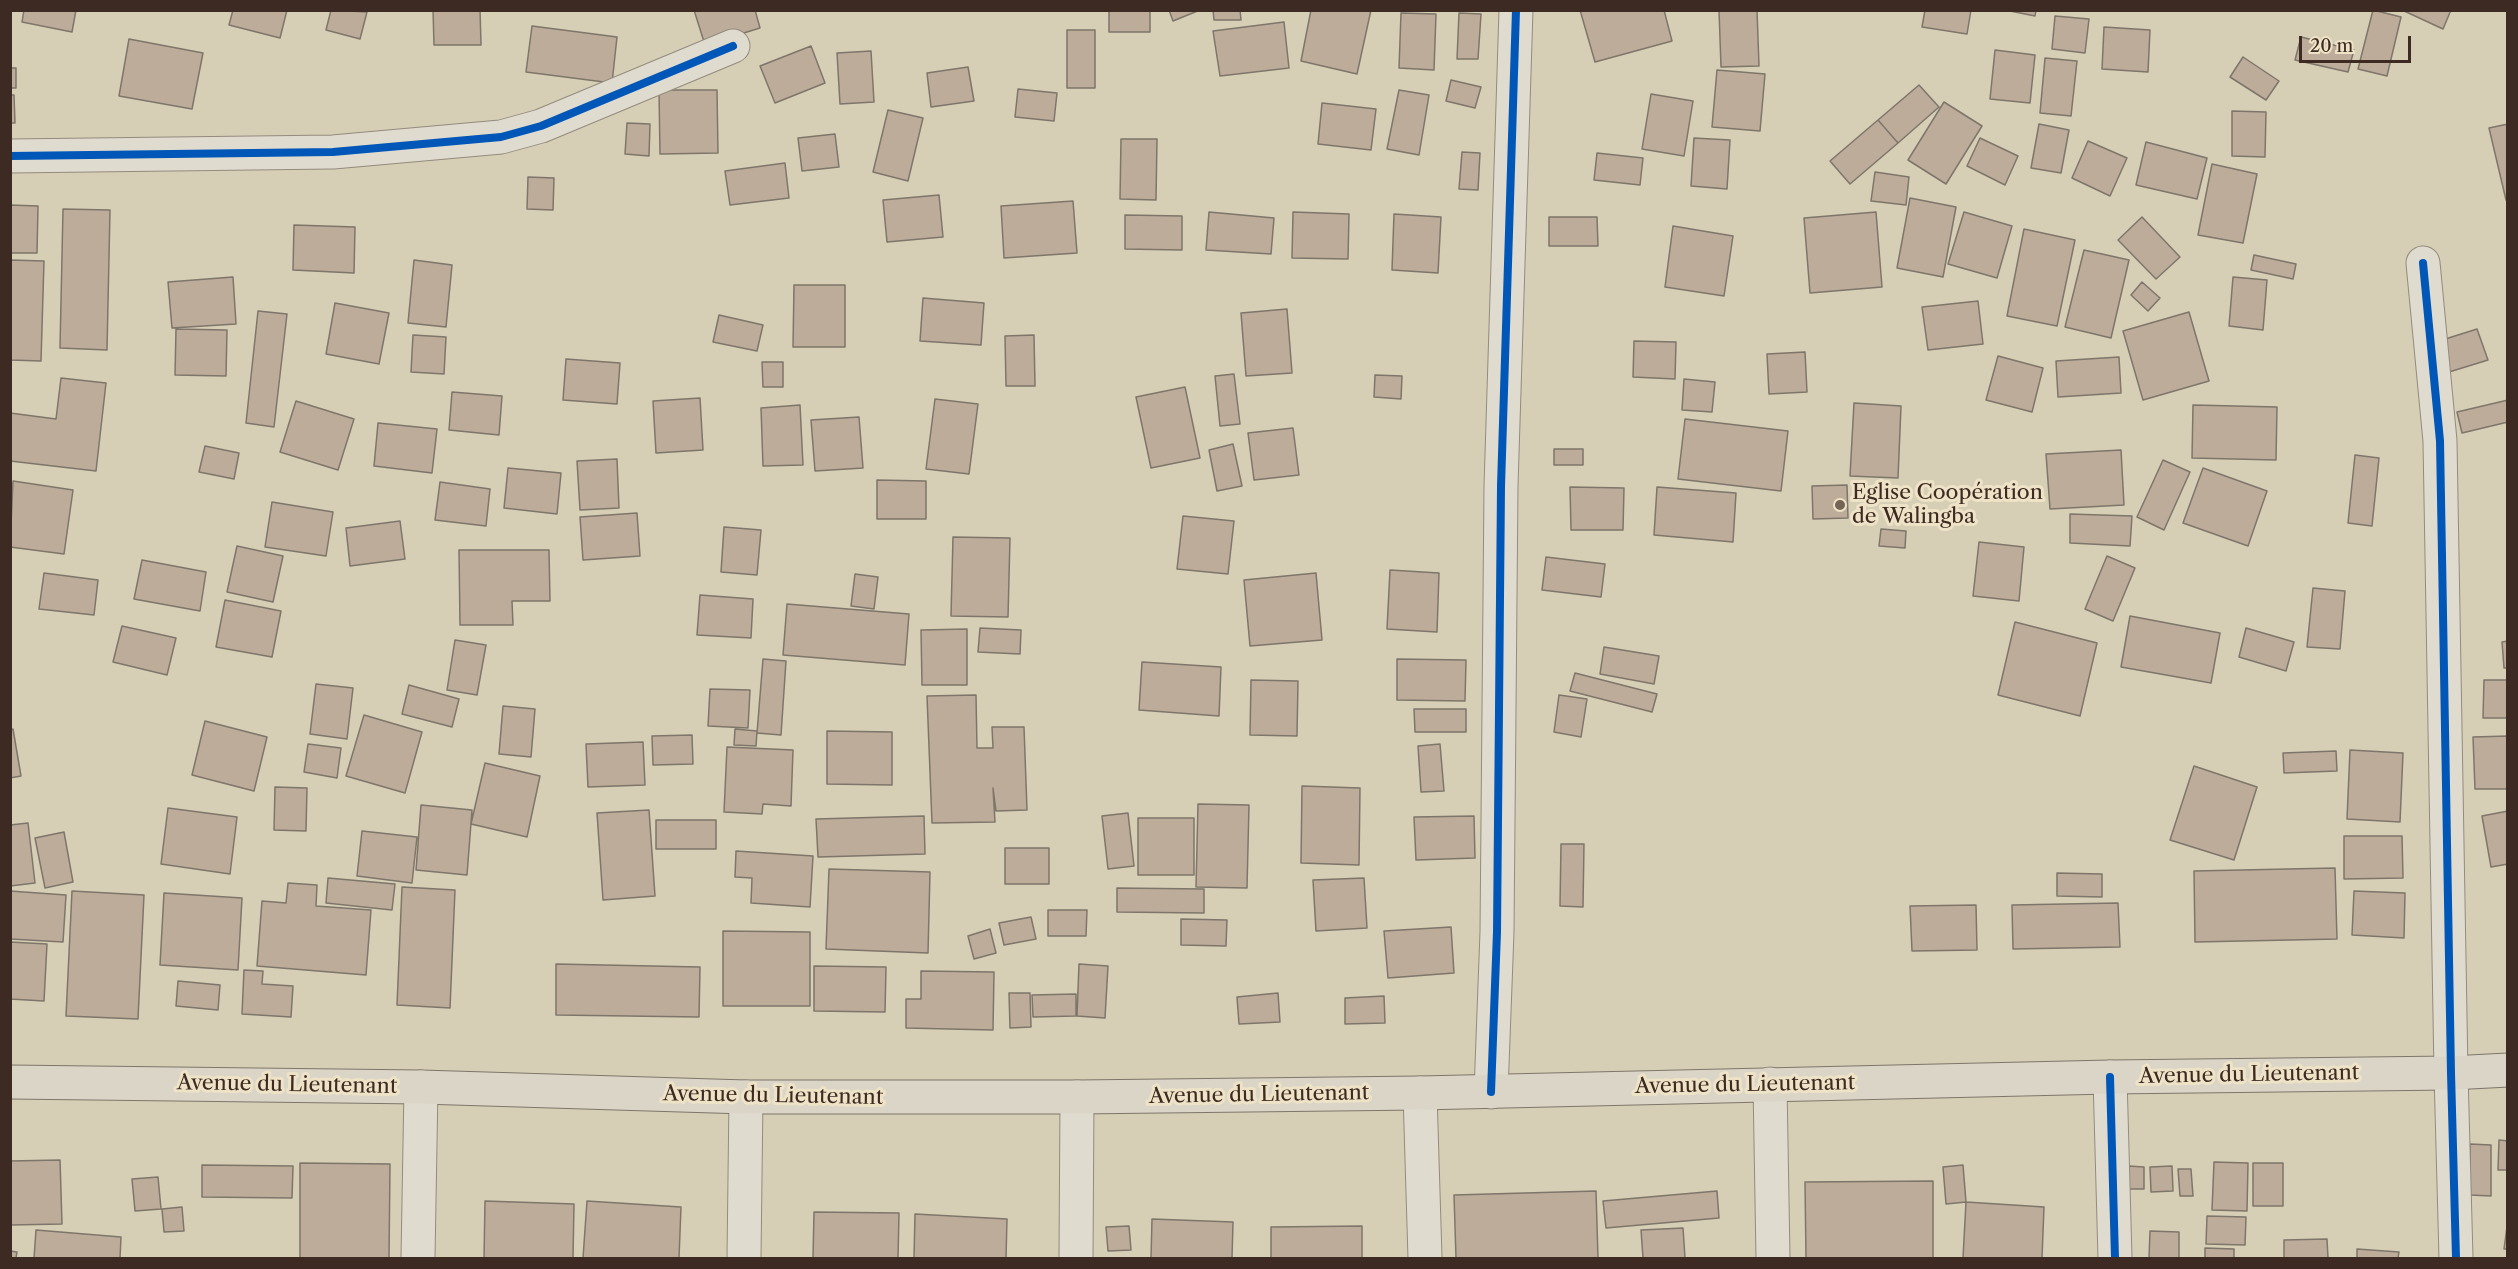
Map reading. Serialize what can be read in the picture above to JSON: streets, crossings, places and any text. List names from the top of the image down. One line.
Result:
{"streets":{"main road":["Avenue du Lieutenant"]},"places":["Eglise Coopération de Walingba"],"scale_bar":"20 m"}
